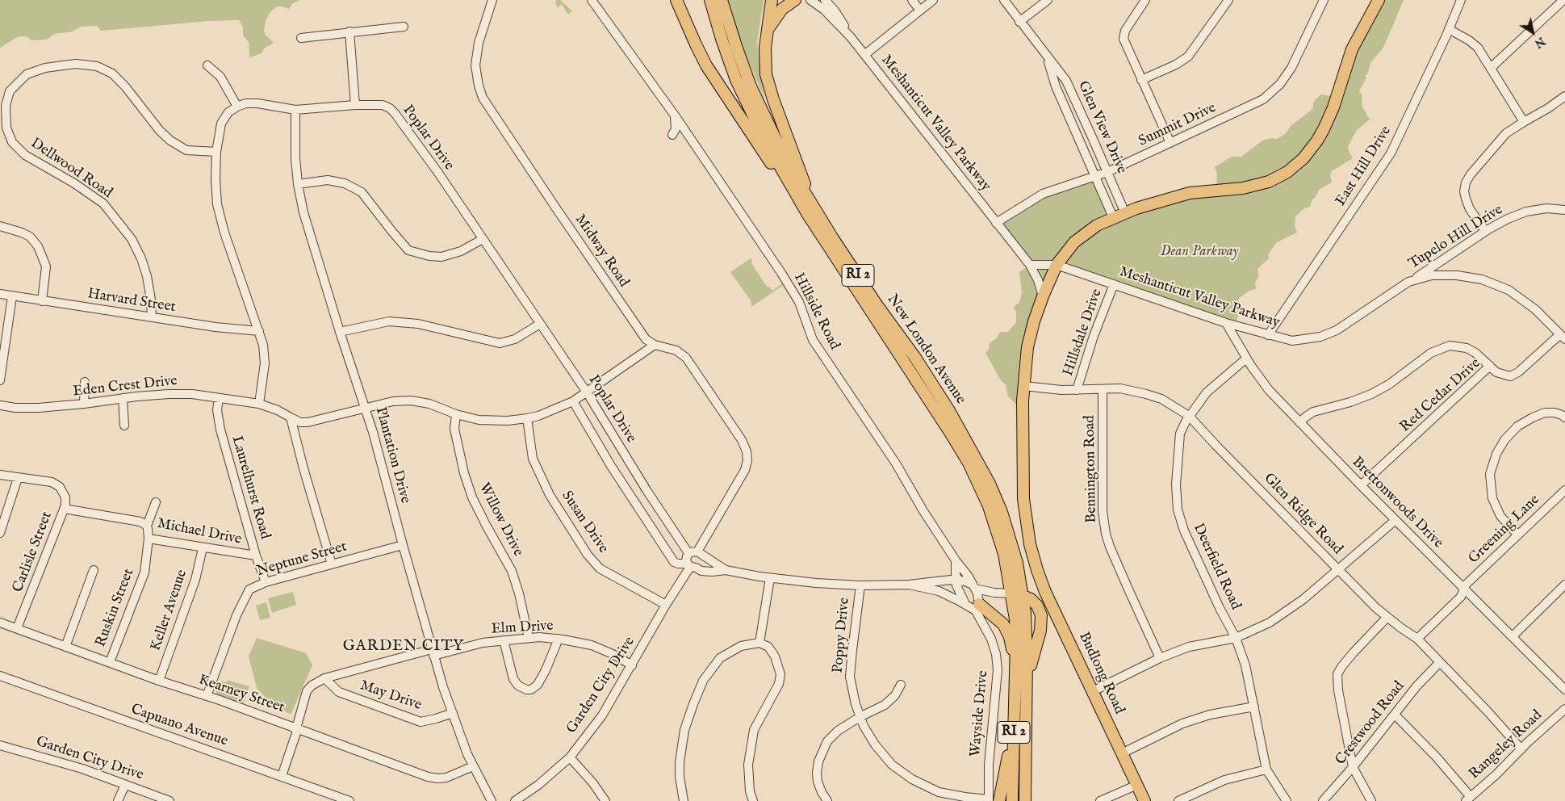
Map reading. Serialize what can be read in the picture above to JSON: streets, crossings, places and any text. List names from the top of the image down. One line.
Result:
{"streets":{"main road":["RI 2","New London Avenue","Budlong Road"],"street":["Meshanticut Valley Parkway","Summit Drive","Glen View Drive","Poplar Drive","East Hill Drive","Dellwood Road","Tupelo Hill Drive","Midway Road","Harvard Street","Hillside Road","Hillsdale Drive","Eden Crest Drive","Red Cedar Drive","Plantation Drive","Bennington Road","Laurelhurst Road","Brettonwoods Drive","Glen Ridge Road","Willow Drive","Susan Drive","Greening Lane","Michael Drive","Carlisle Street","Neptune Street","Deerfield Road","Ruskin Street","Keller Avenue","Elm Drive","Poppy Drive","Garden City Drive","Kearney Street","May Drive","Wayside Drive","Crestwood Road","Capuano Avenue","Rangeley Road"]},"crossings":[["Meshanticut Valley Parkway","Summit Drive"],["Meshanticut Valley Parkway","East Hill Drive"],["Meshanticut Valley Parkway","Tupelo Hill Drive"],["Meshanticut Valley Parkway","Hillsdale Drive"],["Meshanticut Valley Parkway","Red Cedar Drive"],["Meshanticut Valley Parkway","Brettonwoods Drive"],["Summit Drive","Glen View Drive"],["Poplar Drive","Midway Road"],["Poplar Drive","Eden Crest Drive"],["Poplar Drive","Plantation Drive"],["Poplar Drive","Garden City Drive"],["Dellwood Road","Harvard Street"],["Midway Road","Eden Crest Drive"],["Midway Road","Garden City Drive"],["RI 2","New London Avenue"],["Hillsdale Drive","Glen Ridge Road"],["Eden Crest Drive","Plantation Drive"],["Eden Crest Drive","Laurelhurst Road"],["Eden Crest Drive","Willow Drive"],["Eden Crest Drive","Susan Drive"],["Red Cedar Drive","Brettonwoods Drive"],["Plantation Drive","Neptune Street"],["Plantation Drive","Elm Drive"],["Plantation Drive","Kearney Street"],["Plantation Drive","May Drive"],["Bennington Road","Glen Ridge Road"],["Laurelhurst Road","Michael Drive"],["Laurelhurst Road","Neptune Street"],["Brettonwoods Drive","Greening Lane"],["Brettonwoods Drive","Deerfield Road"],["Glen Ridge Road","Greening Lane"],["Glen Ridge Road","Deerfield Road"],["Glen Ridge Road","Budlong Road"],["Glen Ridge Road","Crestwood Road"],["Glen Ridge Road","Rangeley Road"],["Willow Drive","Elm Drive"],["Susan Drive","Garden City Drive"],["Michael Drive","Carlisle Street"],["Michael Drive","Ruskin Street"],["Michael Drive","Keller Avenue"],["Carlisle Street","Kearney Street"],["Neptune Street","Kearney Street"],["Ruskin Street","Kearney Street"],["Keller Avenue","Kearney Street"],["Elm Drive","Garden City Drive"],["Elm Drive","Kearney Street"],["Elm Drive","May Drive"],["Elm Drive","Capuano Avenue"],["Poppy Drive","Wayside Drive"]],"districts":["GARDEN CITY"],"parks":["Dean Parkway"],"north":"bottom right"}
